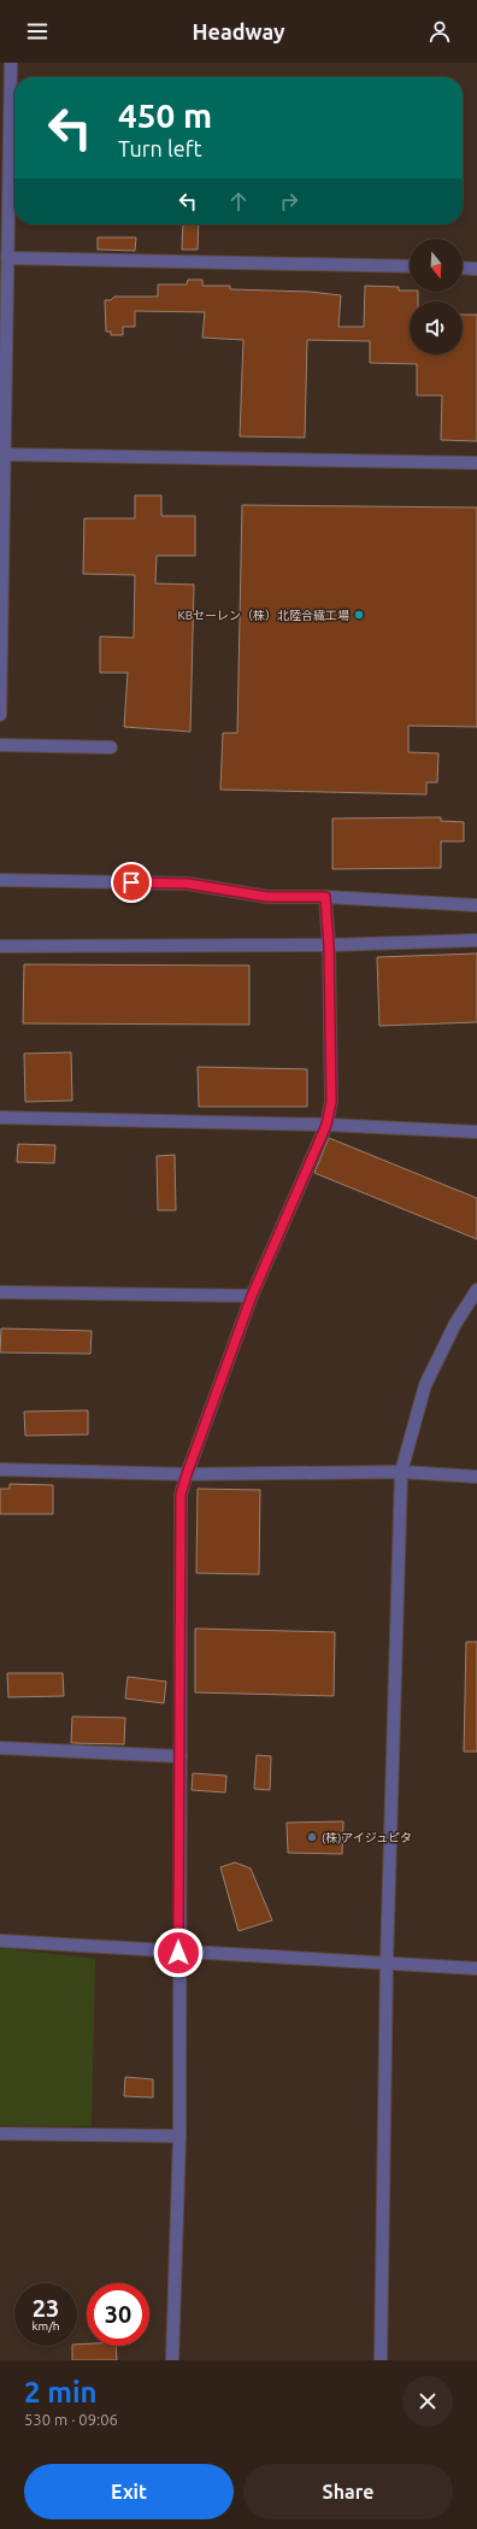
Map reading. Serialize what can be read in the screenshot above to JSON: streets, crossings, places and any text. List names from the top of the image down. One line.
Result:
{"places":["KBセーレン（株）北陸合繊工場","(株)アイジュピタ"],"north":"bottom","page":{"header":"Headway","turn":["450 m","Turn left"],"speed":"23 km/h","limit":"30","heading":["2 min","530 m · 09:06"],"buttons":["Exit","Share"]}}
